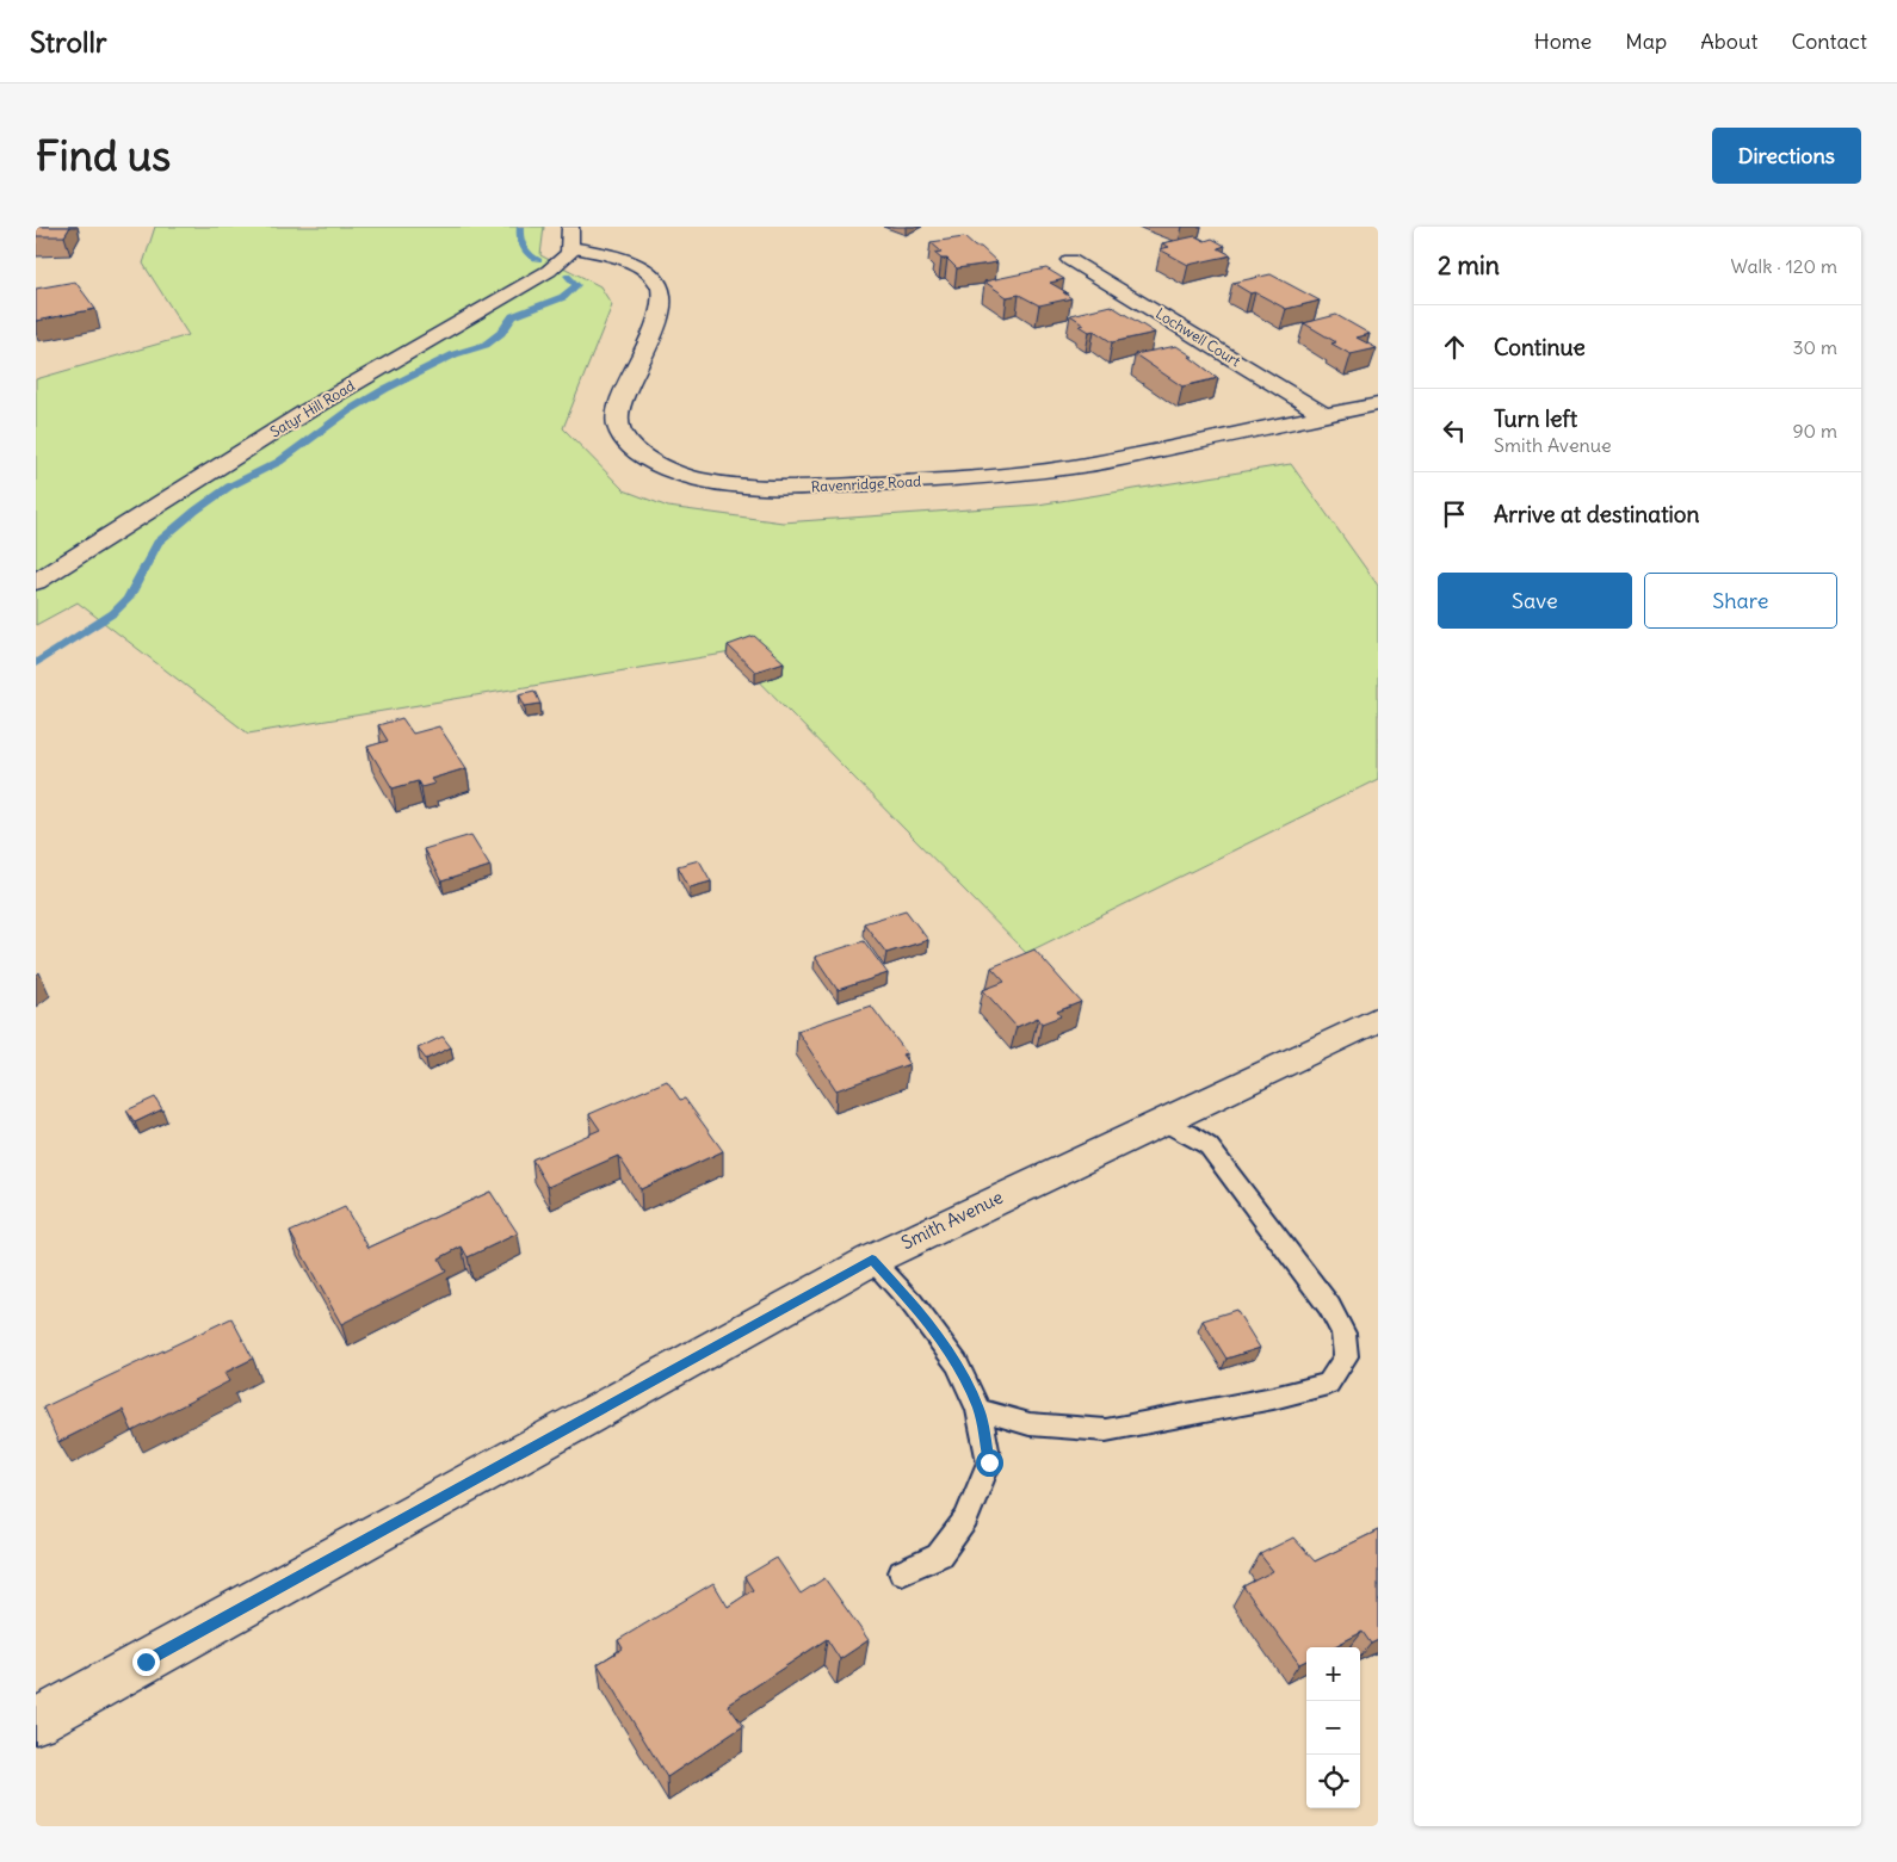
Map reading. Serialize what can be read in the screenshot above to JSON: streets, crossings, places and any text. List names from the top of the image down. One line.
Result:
{"streets":{"street":["Lochwell Court","Satyr Hill Road","Ravenridge Road","Smith Avenue"]},"crossings":[["Lochwell Court","Ravenridge Road"],["Satyr Hill Road","Ravenridge Road"]],"page":{"header":"Strollr","nav":["Home","Map","About","Contact"],"buttons":["Directions",["Save","Share"]],"title":"Find us","heading":["2 min","Walk · 120 m"],"list":[["Continue","30 m"],["Turn left","Smith Avenue","90 m"],"Arrive at destination"],"map_buttons":["+","−"]}}
